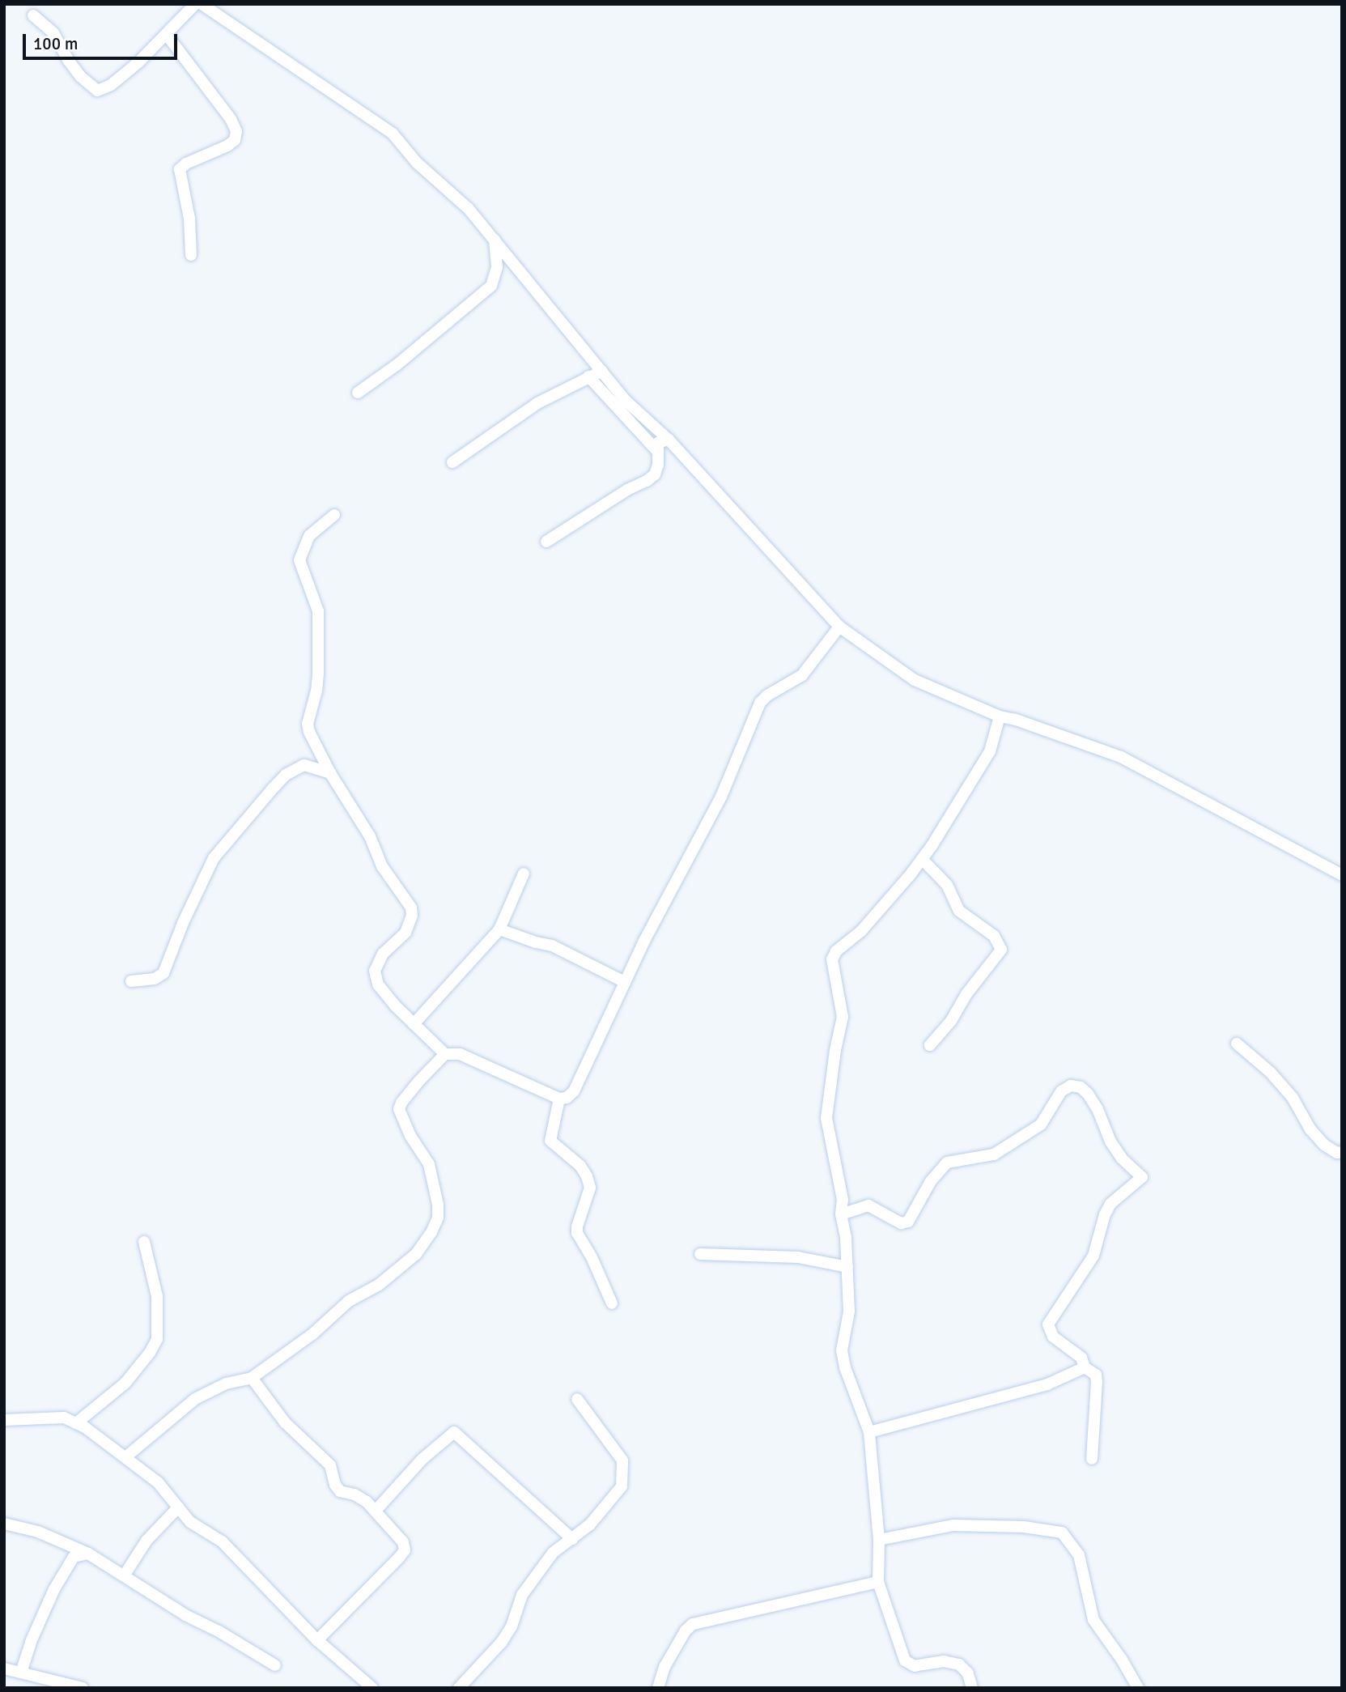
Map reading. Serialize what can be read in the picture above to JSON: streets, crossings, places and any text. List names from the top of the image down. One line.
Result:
{"scale_bar":"100 m"}
